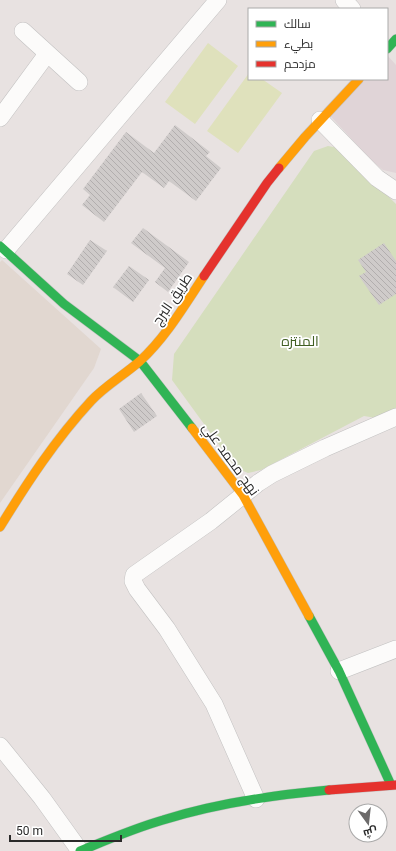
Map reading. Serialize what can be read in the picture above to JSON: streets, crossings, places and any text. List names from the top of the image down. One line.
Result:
{"streets":{"street":["طريق البرج","نهج محمد علي"]},"crossings":[["طريق البرج","نهج محمد علي"]],"parks":["المنتزه"],"legend":["سالك","بطيء","مزدحم"],"scale_bar":"50 m","north":"bottom"}
